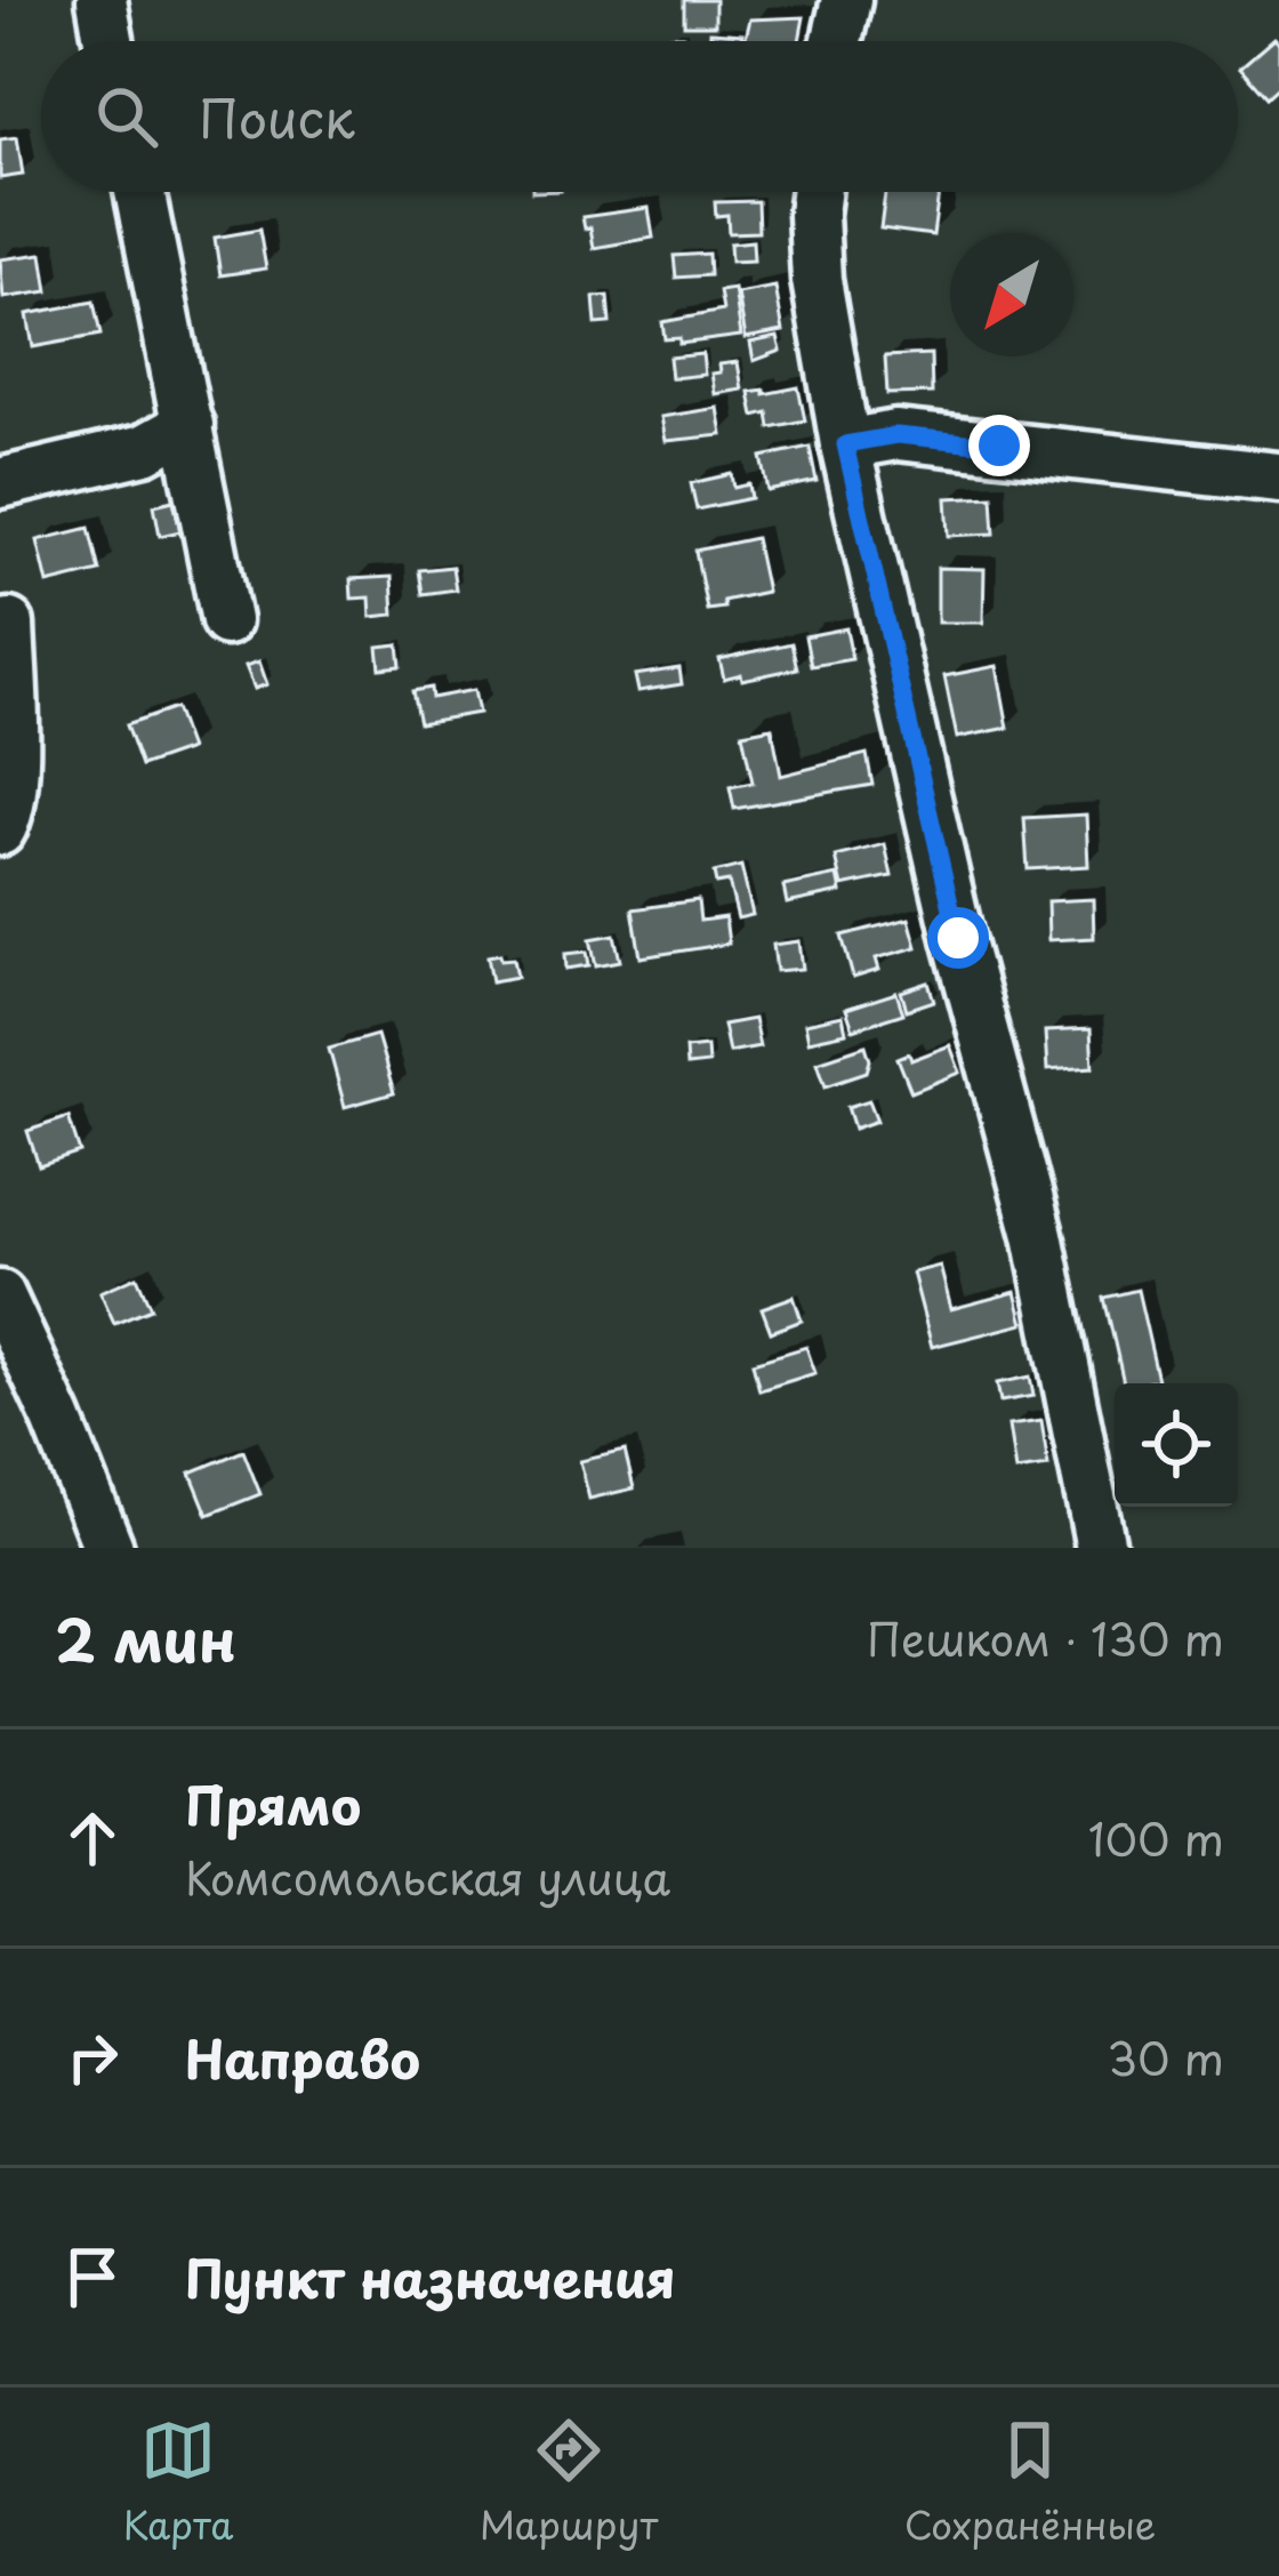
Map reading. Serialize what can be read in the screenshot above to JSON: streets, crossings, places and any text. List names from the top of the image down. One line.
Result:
{"north":"bottom left","page":{"search":"Поиск","heading":["2 мин","Пешком · 130 m"],"list":[["Прямо","Комсомольская улица","100 m"],["Направо","30 m"],"Пункт назначения"],"nav":["Карта","Маршрут","Сохранённые"]}}
